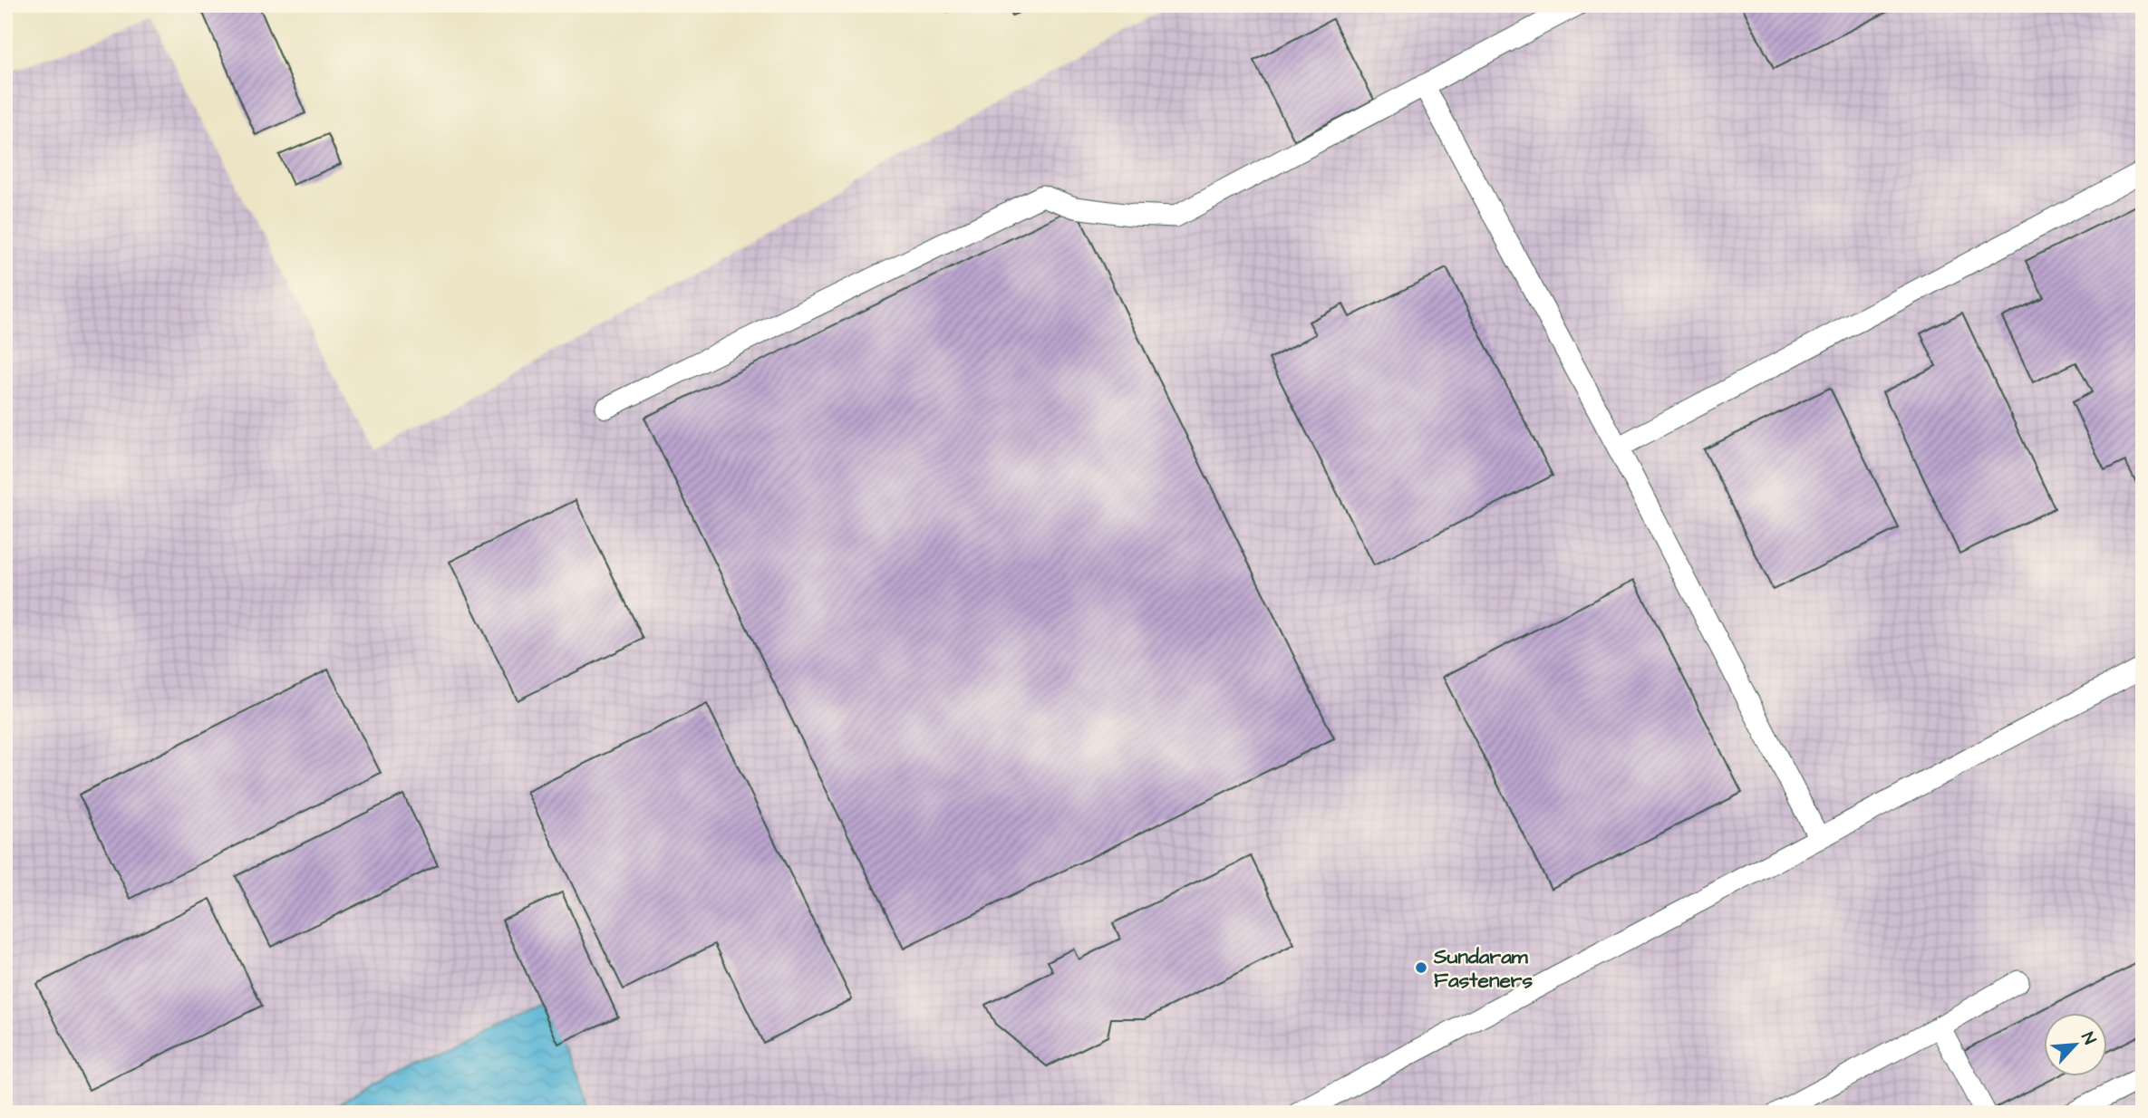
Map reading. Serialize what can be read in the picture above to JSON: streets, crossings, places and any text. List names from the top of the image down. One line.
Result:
{"places":["Sundaram Fasteners"],"north":"top right"}
